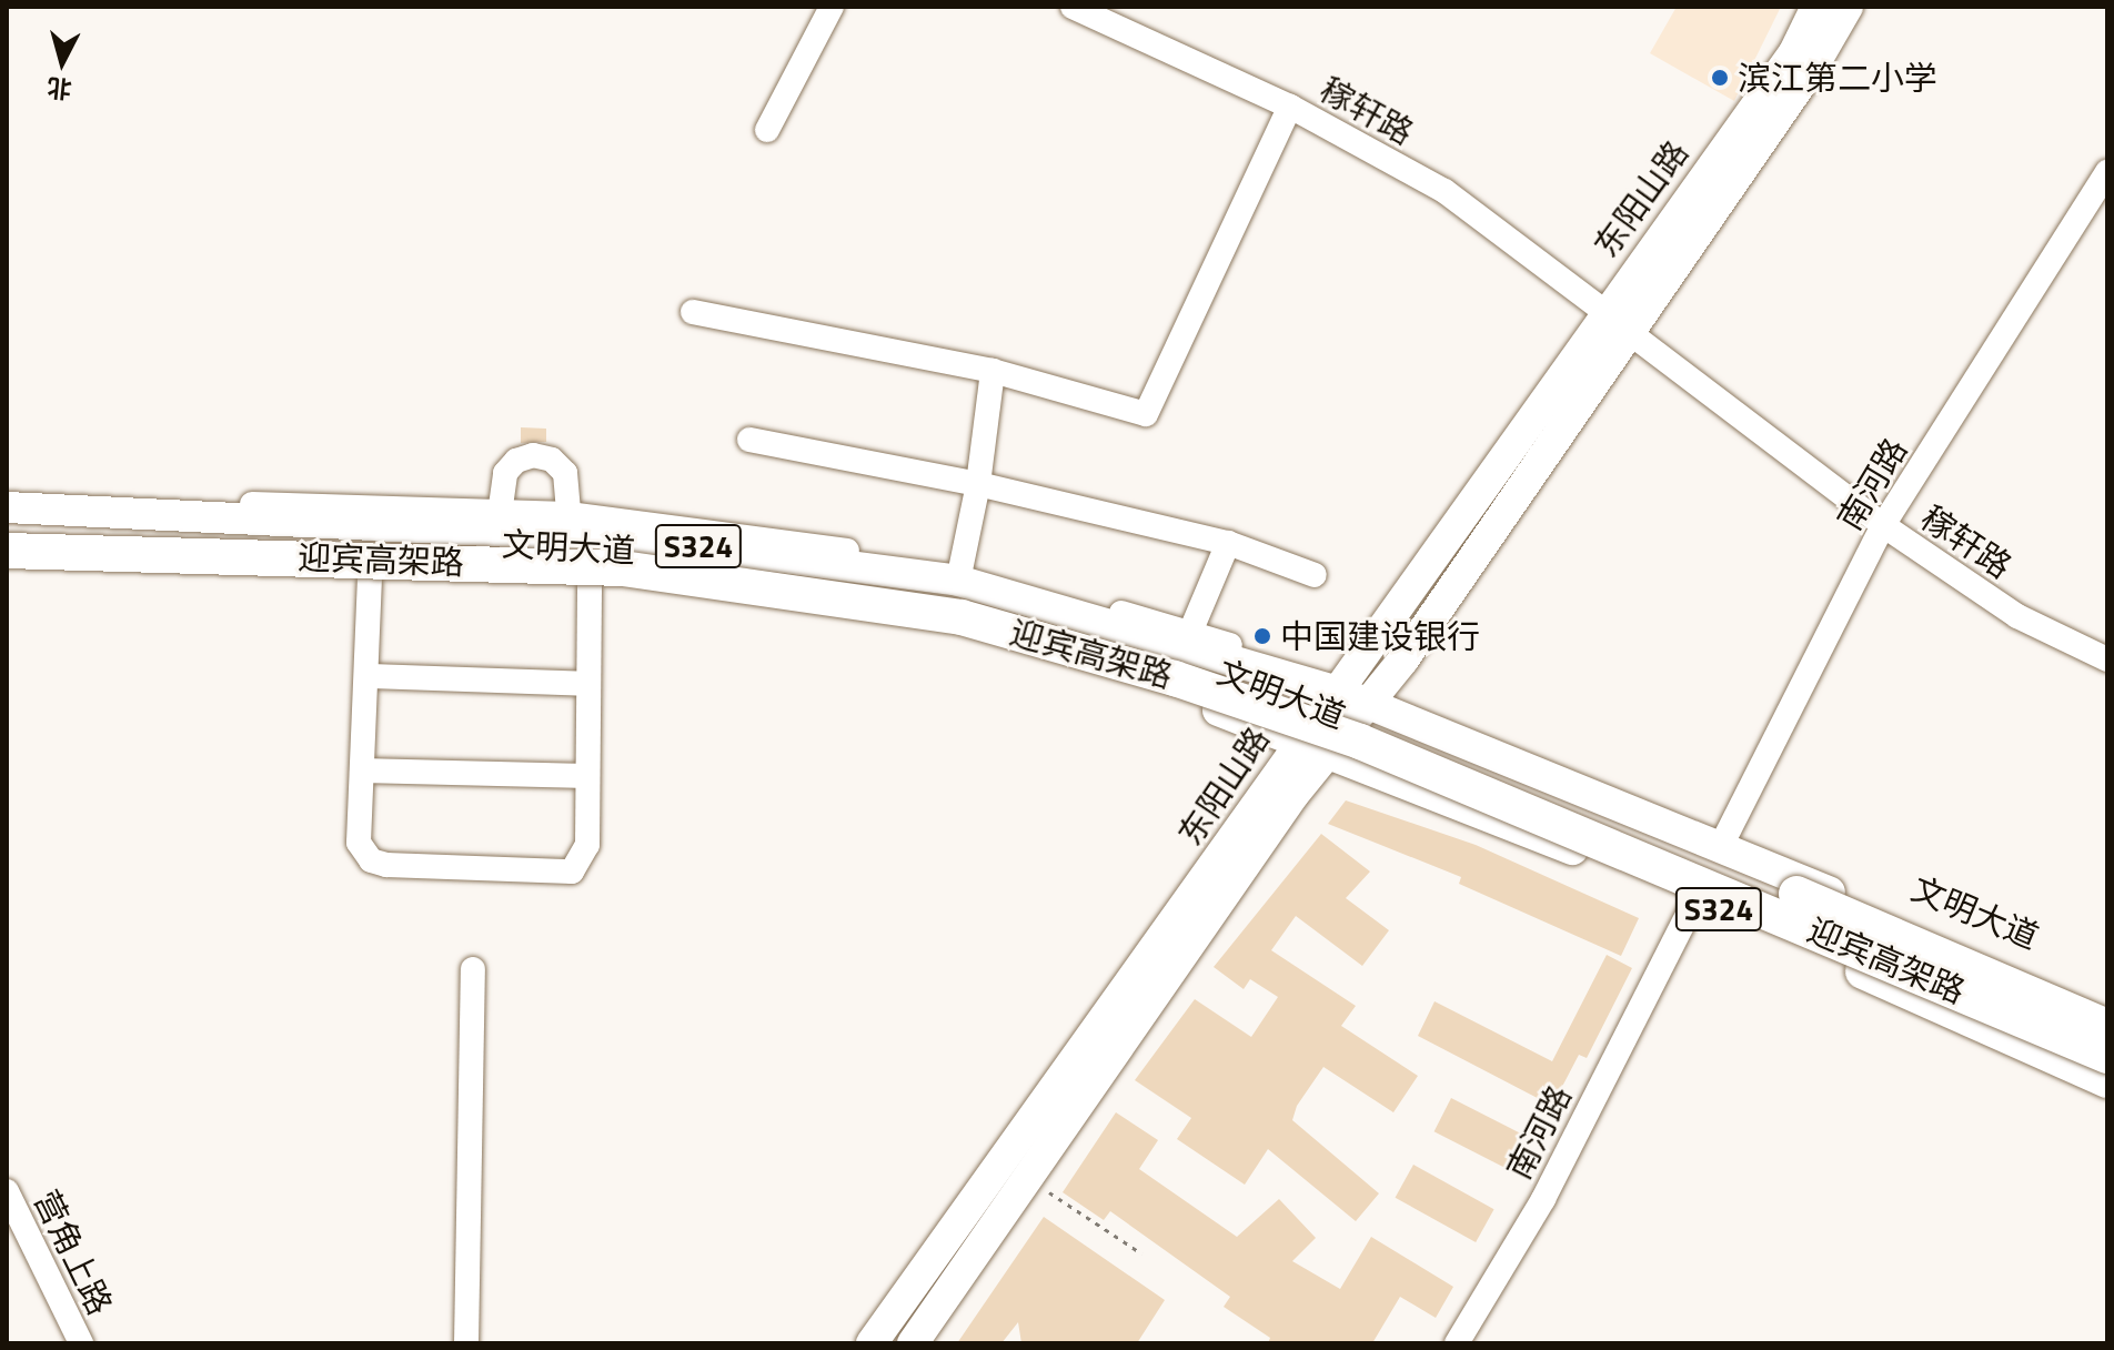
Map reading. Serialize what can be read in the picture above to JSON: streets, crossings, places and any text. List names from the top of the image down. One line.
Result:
{"streets":{"highway":["迎宾高架路"],"main road":["东阳山路","S324","文明大道"],"street":["稼轩路","南河路","营角上路"]},"crossings":[["稼轩路","东阳山路"],["稼轩路","南河路"],["东阳山路","文明大道"],["南河路","文明大道"]],"places":["滨江第二小学","中国建设银行"],"north":"bottom"}
